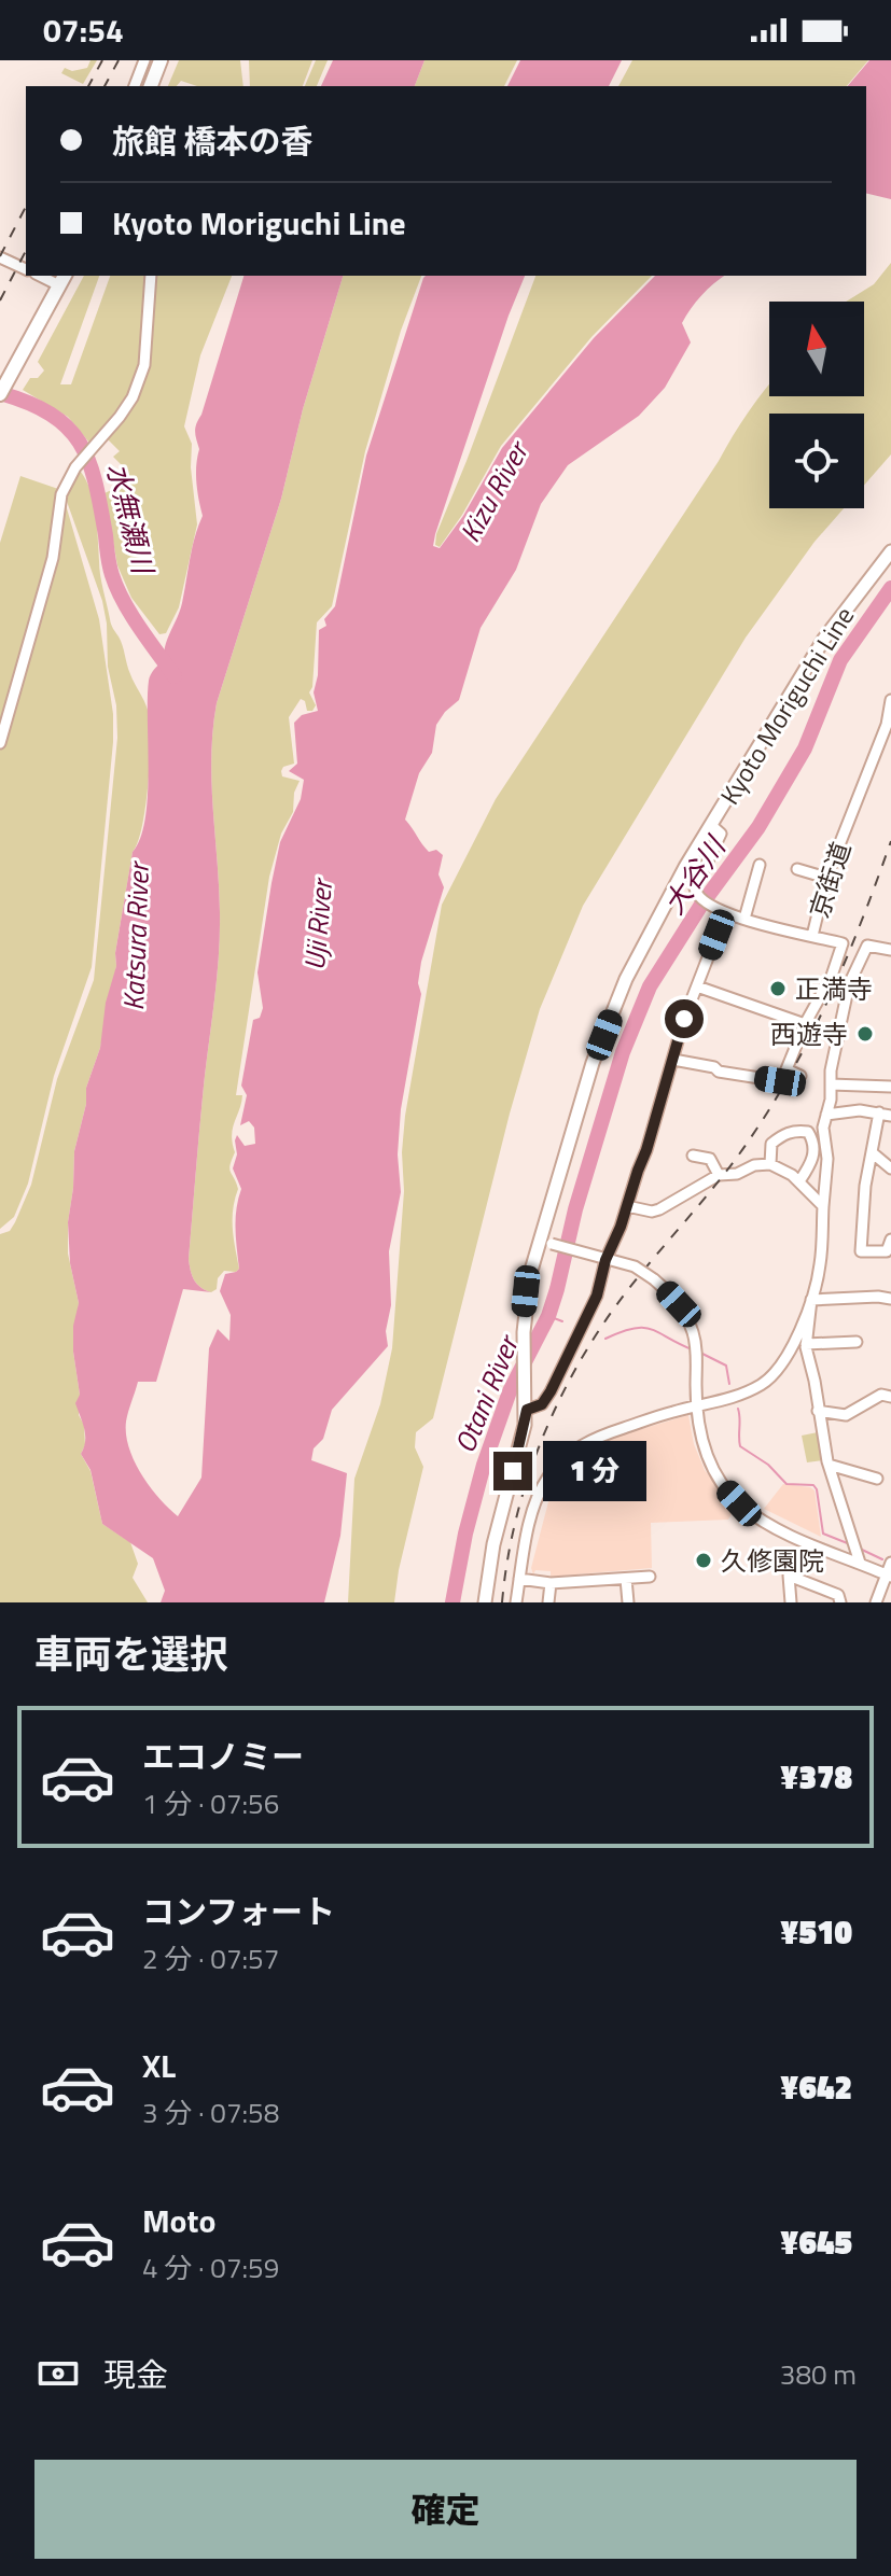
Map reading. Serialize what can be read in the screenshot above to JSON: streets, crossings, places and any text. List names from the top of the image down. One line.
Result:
{"streets":{"main road":["Kyoto Moriguchi Line"],"street":["京街道"]},"crossings":[["Kyoto Moriguchi Line","京街道"]],"water":["Kizu River","水無瀬川","大谷川","Uji River","Katsura River","Otani River"],"places":["正満寺","西遊寺","久修園院"],"north":"top","page":{"status":"07:54","banner":["旅館 橋本の香","Kyoto Moriguchi Line"],"bubble":"1 分","heading":"車両を選択","list":[{"name":"エコノミー","note":"1 分 · 07:56","value":"¥378"},{"name":"コンフォート","note":"2 分 · 07:57","value":"¥510"},{"name":"XL","note":"3 分 · 07:58","value":"¥642"},{"name":"Moto","note":"4 分 · 07:59","value":"¥645"}],"pay":["現金","380 m"],"buttons":"確定"}}
